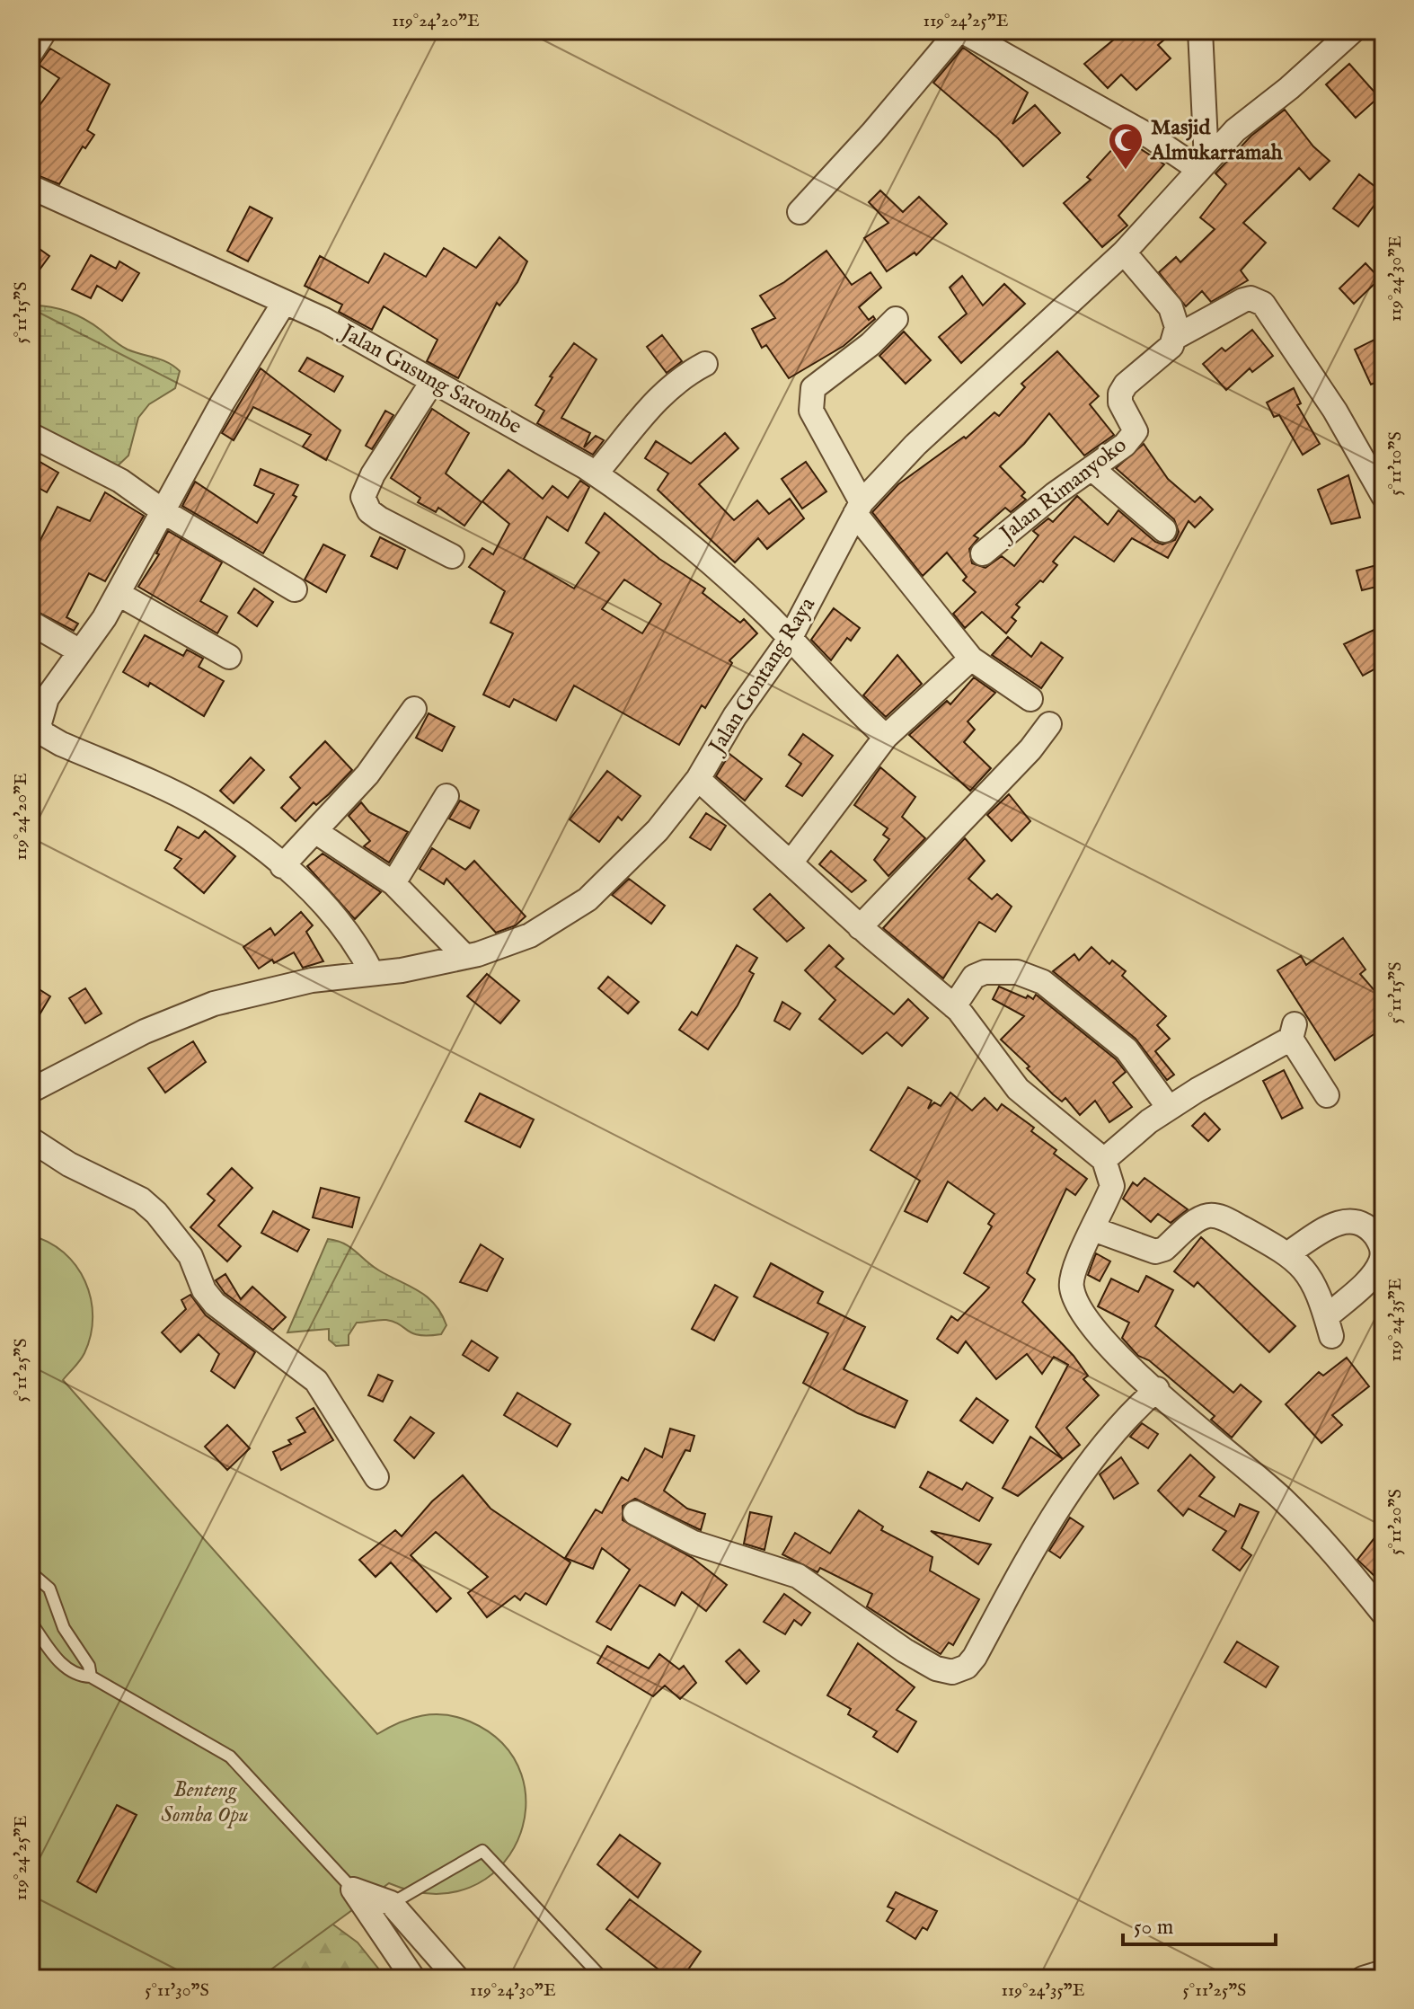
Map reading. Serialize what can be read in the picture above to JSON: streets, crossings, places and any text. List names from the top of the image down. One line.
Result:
{"streets":{"street":["Jalan Gusung Sarombe","Jalan Rimanyoko","Jalan Gontang Raya"]},"crossings":[["Jalan Gusung Sarombe","Jalan Gontang Raya"]],"parks":["Benteng Somba Opu"],"places":{"mosque":["Masjid Almukarramah"]},"scale_bar":"50 m","coordinates":["119°24'20\"E","119°24'25\"E","119°24'30\"E","5°11'15\"S","5°11'10\"S","119°24'35\"E","5°11'25\"S","5°11'20\"S","5°11'30\"S"]}
